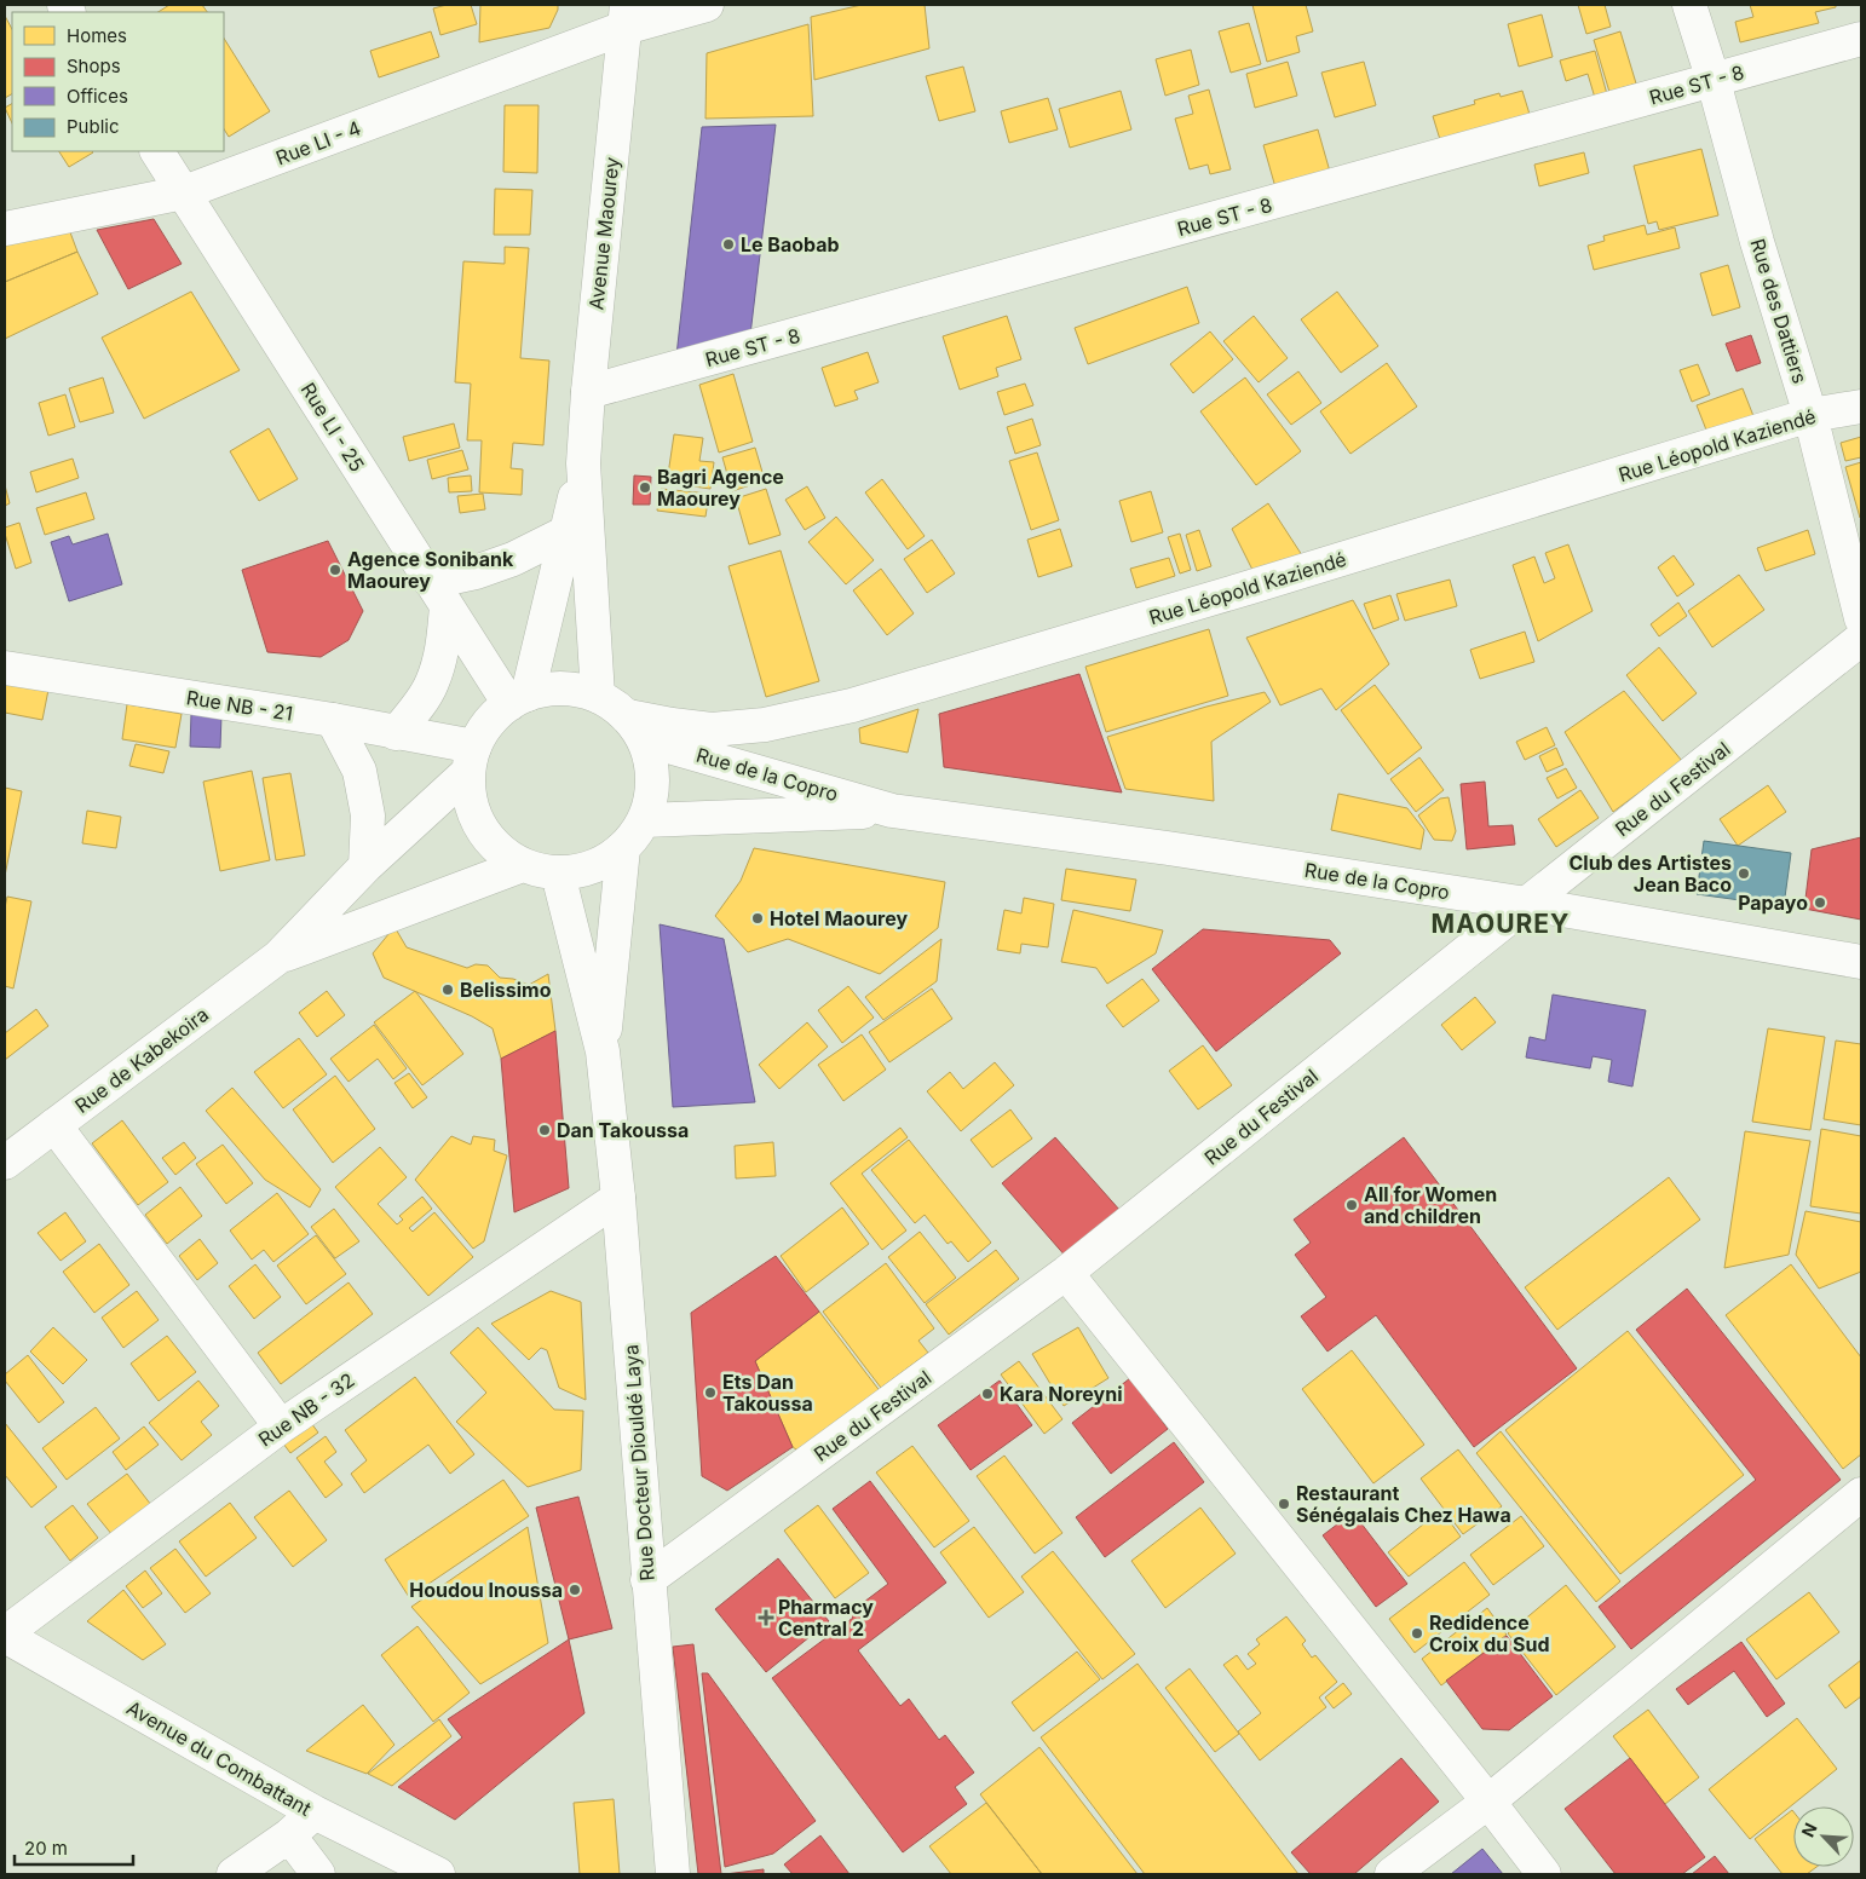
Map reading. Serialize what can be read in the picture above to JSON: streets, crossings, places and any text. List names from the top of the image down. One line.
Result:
{"streets":{"street":["Rue ST - 8","Rue LI - 4","Avenue Maourey","Rue des Dattiers","Rue LI - 25","Rue Léopold Kaziendé","Rue NB - 21","Rue de la Copro","Rue du Festival","Rue de Kabekoira","Rue NB - 32","Rue Docteur Diouldé Laya","Avenue du Combattant"]},"crossings":[["Rue ST - 8","Avenue Maourey"],["Rue ST - 8","Rue des Dattiers"],["Rue LI - 4","Avenue Maourey"],["Rue LI - 4","Rue LI - 25"],["Avenue Maourey","Rue LI - 25"],["Avenue Maourey","Rue Léopold Kaziendé"],["Avenue Maourey","Rue NB - 21"],["Avenue Maourey","Rue de la Copro"],["Avenue Maourey","Rue de Kabekoira"],["Avenue Maourey","Rue Docteur Diouldé Laya"],["Rue des Dattiers","Rue Léopold Kaziendé"],["Rue LI - 25","Rue Léopold Kaziendé"],["Rue LI - 25","Rue NB - 21"],["Rue LI - 25","Rue de la Copro"],["Rue LI - 25","Rue de Kabekoira"],["Rue LI - 25","Rue Docteur Diouldé Laya"],["Rue Léopold Kaziendé","Rue NB - 21"],["Rue Léopold Kaziendé","Rue de la Copro"],["Rue Léopold Kaziendé","Rue de Kabekoira"],["Rue Léopold Kaziendé","Rue Docteur Diouldé Laya"],["Rue NB - 21","Rue de la Copro"],["Rue NB - 21","Rue de Kabekoira"],["Rue NB - 21","Rue Docteur Diouldé Laya"],["Rue de la Copro","Rue du Festival"],["Rue de la Copro","Rue de Kabekoira"],["Rue de la Copro","Rue Docteur Diouldé Laya"],["Rue du Festival","Rue Docteur Diouldé Laya"],["Rue de Kabekoira","Rue Docteur Diouldé Laya"],["Rue NB - 32","Rue Docteur Diouldé Laya"],["Rue NB - 32","Avenue du Combattant"]],"districts":["MAOUREY"],"places":{"other":["Le Baobab","Bagri Agence Maourey","Agence Sonibank Maourey","Club des Artistes Jean Baco","Papayo","Hotel Maourey","Belissimo","Dan Takoussa","All for Women and children","Ets Dan Takoussa","Kara Noreyni","Restaurant Sénégalais Chez Hawa","Houdou Inoussa","Redidence Croix du Sud"],"health":["Pharmacy Central 2"]},"legend":["Homes","Shops","Offices","Public"],"scale_bar":"20 m","north":"top left"}
